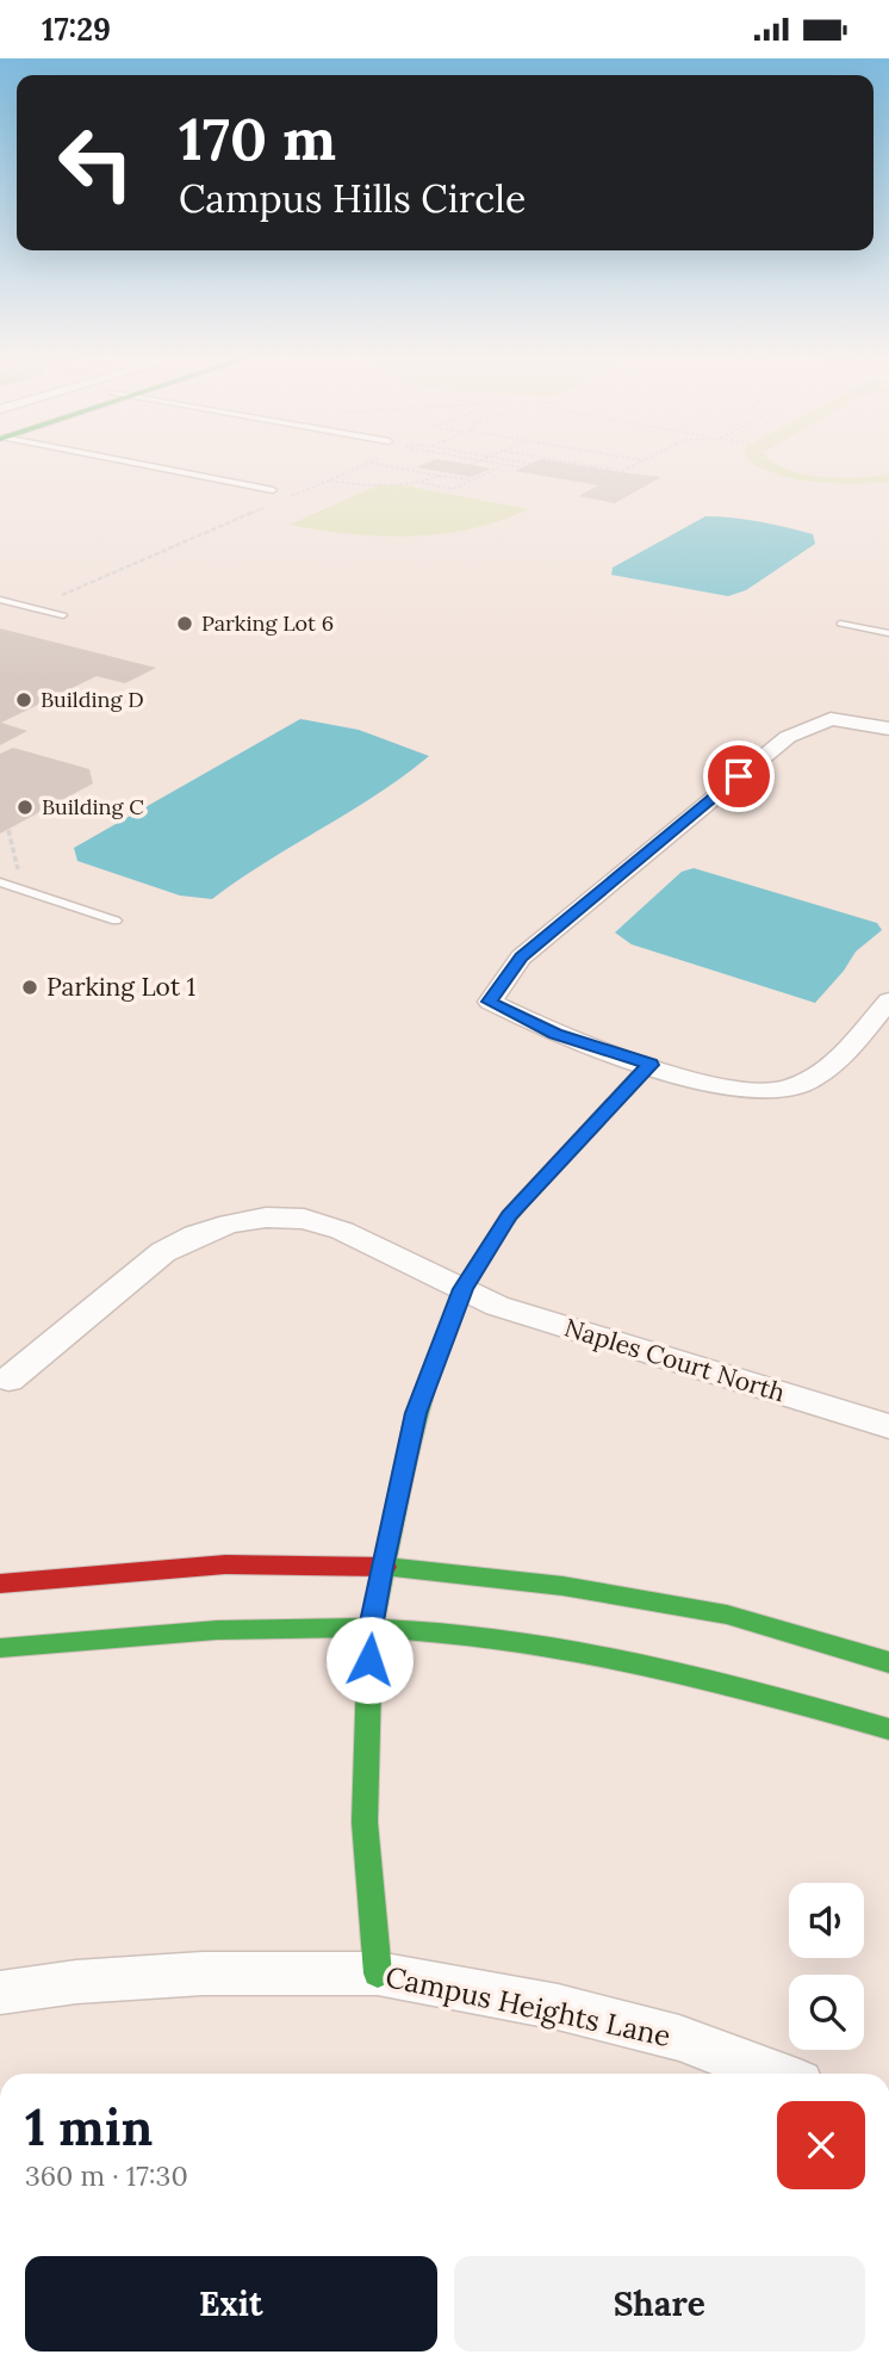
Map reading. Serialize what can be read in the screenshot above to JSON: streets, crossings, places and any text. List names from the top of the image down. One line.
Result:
{"streets":{"street":["Naples Court North","Campus Heights Lane"]},"places":["Parking Lot 6","Building D","Building C","Parking Lot 1"],"page":{"status":"17:29","turn":["170 m","Campus Hills Circle"],"heading":["1 min","360 m · 17:30"],"buttons":["Exit","Share"]}}
